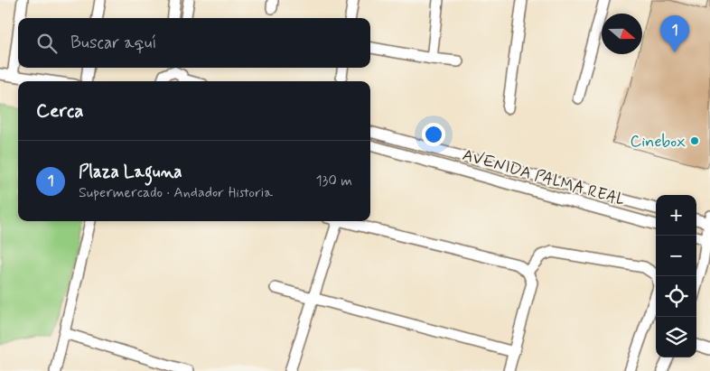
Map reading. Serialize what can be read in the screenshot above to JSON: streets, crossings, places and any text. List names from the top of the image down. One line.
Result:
{"streets":{"street":["AVENIDA PALMA REAL"]},"places":["Cinebox"],"north":"right","page":{"pins":"1","search":"Buscar aquí","heading":"Cerca","list":[{"mark":"1","name":"Plaza Laguna","note":"Supermercado · Andador Historia","value":"130 m"}],"map_buttons":["+","−"]}}
